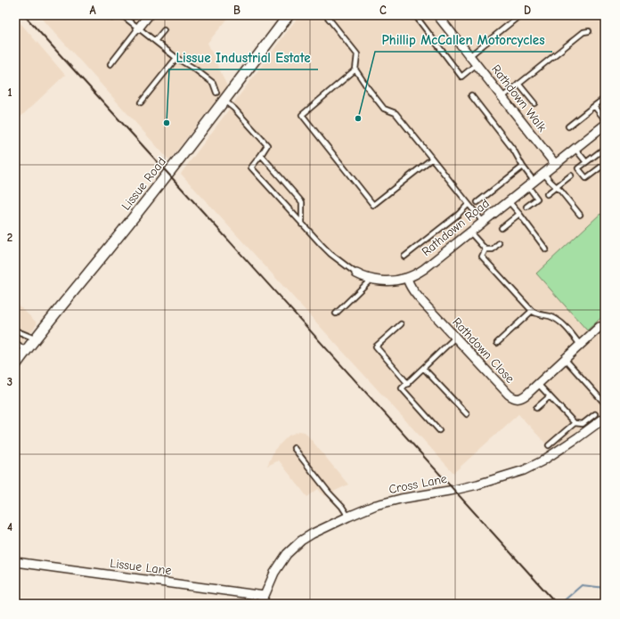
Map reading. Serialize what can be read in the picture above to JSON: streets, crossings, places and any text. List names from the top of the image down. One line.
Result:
{"streets":{"street":["Rathdown Walk","Lissue Road","Rathdown Road","Rathdown Close","Cross Lane","Lissue Lane"]},"crossings":[["Rathdown Walk","Rathdown Road"],["Rathdown Road","Rathdown Close"],["Cross Lane","Lissue Lane"]],"places":["Phillip McCallen Motorcycles","Lissue Industrial Estate"],"grid":{"columns":["A","B","C","D"],"rows":["1","2","3","4"]}}
